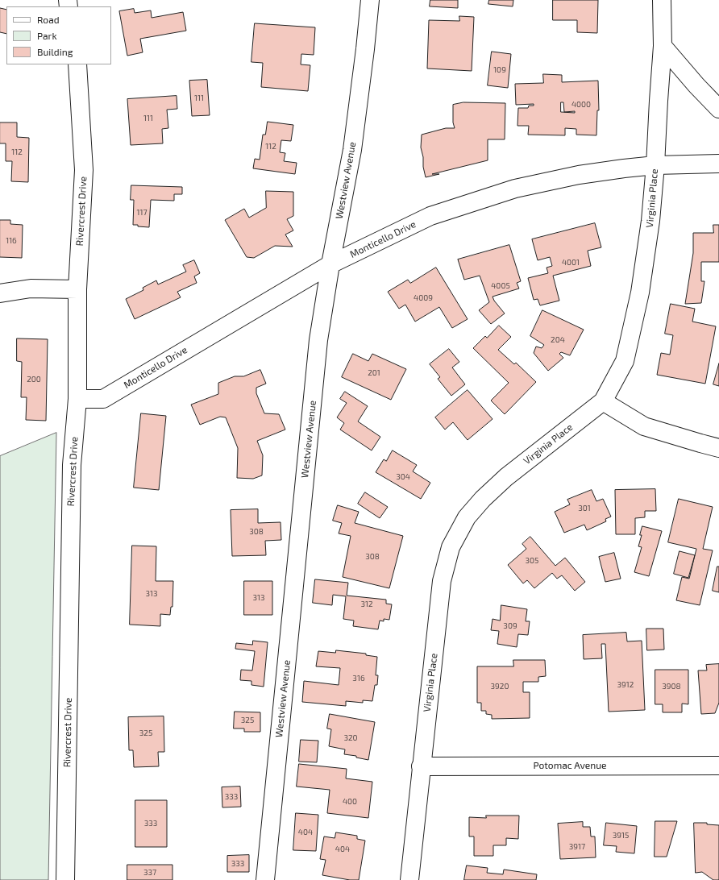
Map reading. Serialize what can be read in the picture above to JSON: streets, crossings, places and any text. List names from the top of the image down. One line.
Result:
{"streets":{"street":["Westview Avenue","Virginia Place","Rivercrest Drive","Monticello Drive","Potomac Avenue"]},"crossings":[["Westview Avenue","Monticello Drive"],["Virginia Place","Monticello Drive"],["Virginia Place","Potomac Avenue"],["Rivercrest Drive","Monticello Drive"]],"house_numbers":["109","111","4000","111","112","112","117","116","4001","4005","4009","204","201","200","304","301","308","308","305","313","313","312","309","316","3912","3920","3908","325","325","320","333","400","333","404","3915","3917","404","333","337"],"legend":["Road","Park","Building"]}
